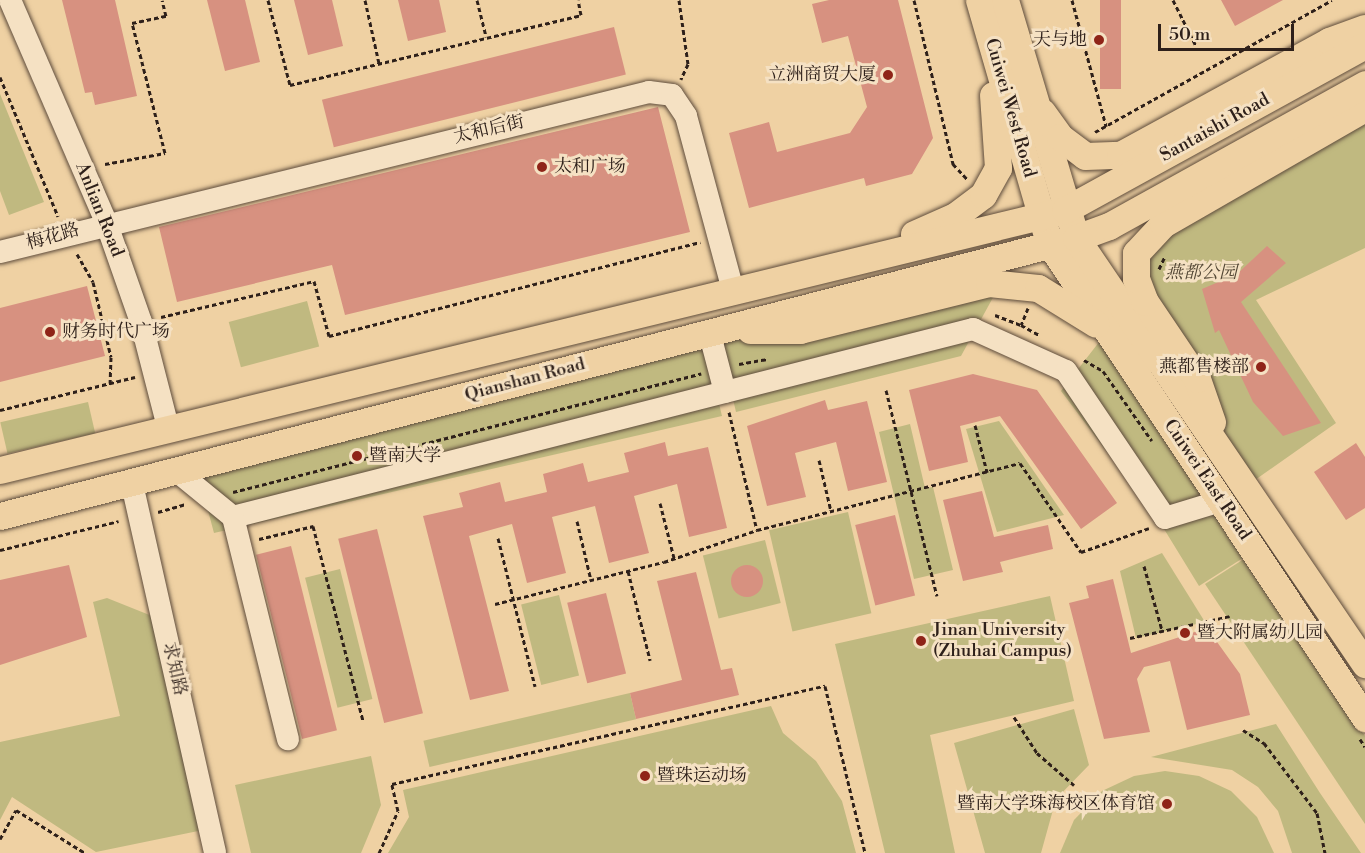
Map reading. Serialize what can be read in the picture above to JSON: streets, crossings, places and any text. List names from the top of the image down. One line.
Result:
{"streets":{"main road":["Cuiwei West Road","Santaishi Road","Qianshan Road","Cuiwei East Road"],"street":["太和后街","Anlian Road","梅花路","求知路"]},"crossings":[["Cuiwei West Road","Santaishi Road"],["Cuiwei West Road","Qianshan Road"],["Cuiwei West Road","Cuiwei East Road"],["Santaishi Road","Qianshan Road"],["Santaishi Road","Cuiwei East Road"],["太和后街","Anlian Road"],["太和后街","梅花路"],["Anlian Road","梅花路"],["Anlian Road","Qianshan Road"],["Qianshan Road","Cuiwei East Road"],["Qianshan Road","求知路"]],"parks":["燕都公园"],"places":["天与地","立洲商贸大厦","太和广场","财务时代广场","燕都售楼部","暨南大学","暨大附属幼儿园","Jinan University (Zhuhai Campus)","暨珠运动场","暨南大学珠海校区体育馆"],"scale_bar":"50 m"}
